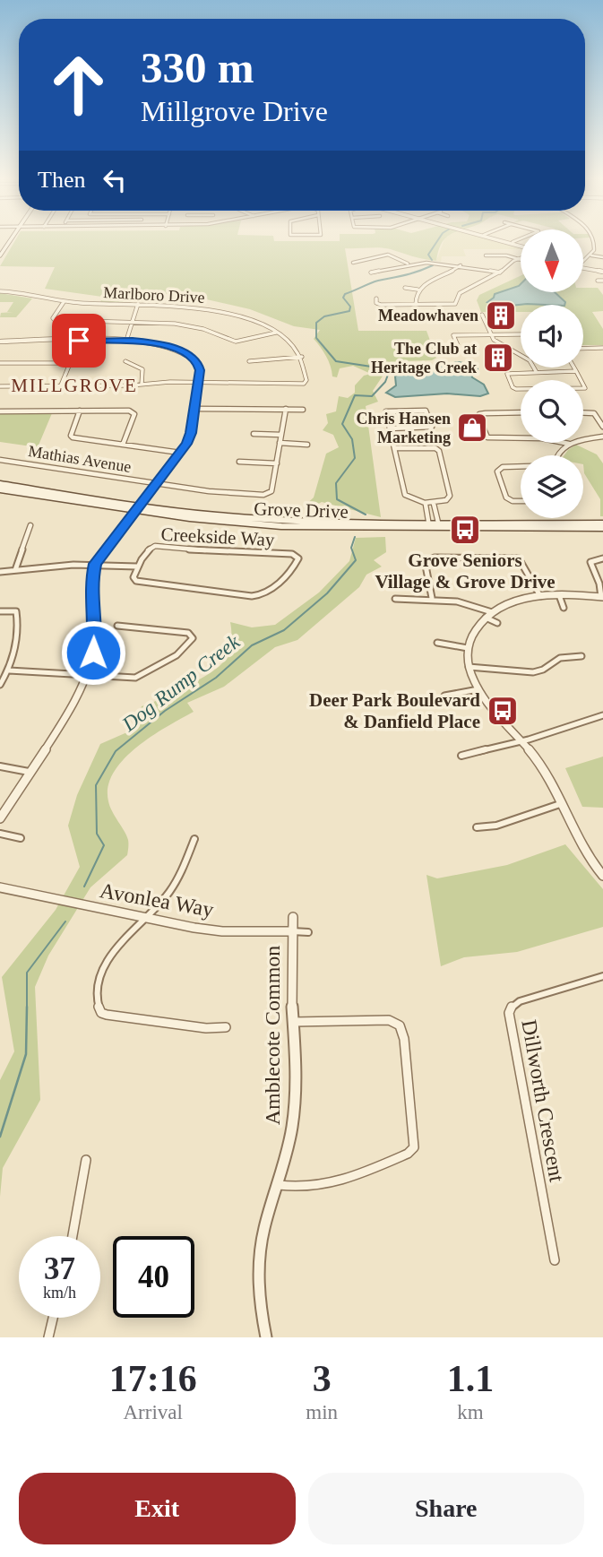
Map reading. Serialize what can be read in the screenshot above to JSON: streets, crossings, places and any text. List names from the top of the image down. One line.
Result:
{"streets":{"main road":["Grove Drive"],"street":["Marlboro Drive","Mathias Avenue","Creekside Way","Avonlea Way","Amblecote Common","Dillworth Crescent"]},"crossings":[["Avonlea Way","Amblecote Common"]],"districts":["MILLGROVE"],"water":["Dog Rump Creek"],"places":{"building":["Meadowhaven","The Club at Heritage Creek"],"shop":["Chris Hansen Marketing"],"bus stop":["Grove Seniors Village & Grove Drive","Deer Park Boulevard & Danfield Place"]},"north":"bottom","page":{"turn":["330 m","Millgrove Drive"],"then":"Then","speed":"37 km/h","limit":"40","eta":["17:16","Arrival","3","min","1.1","km"],"buttons":["Exit","Share"]}}
